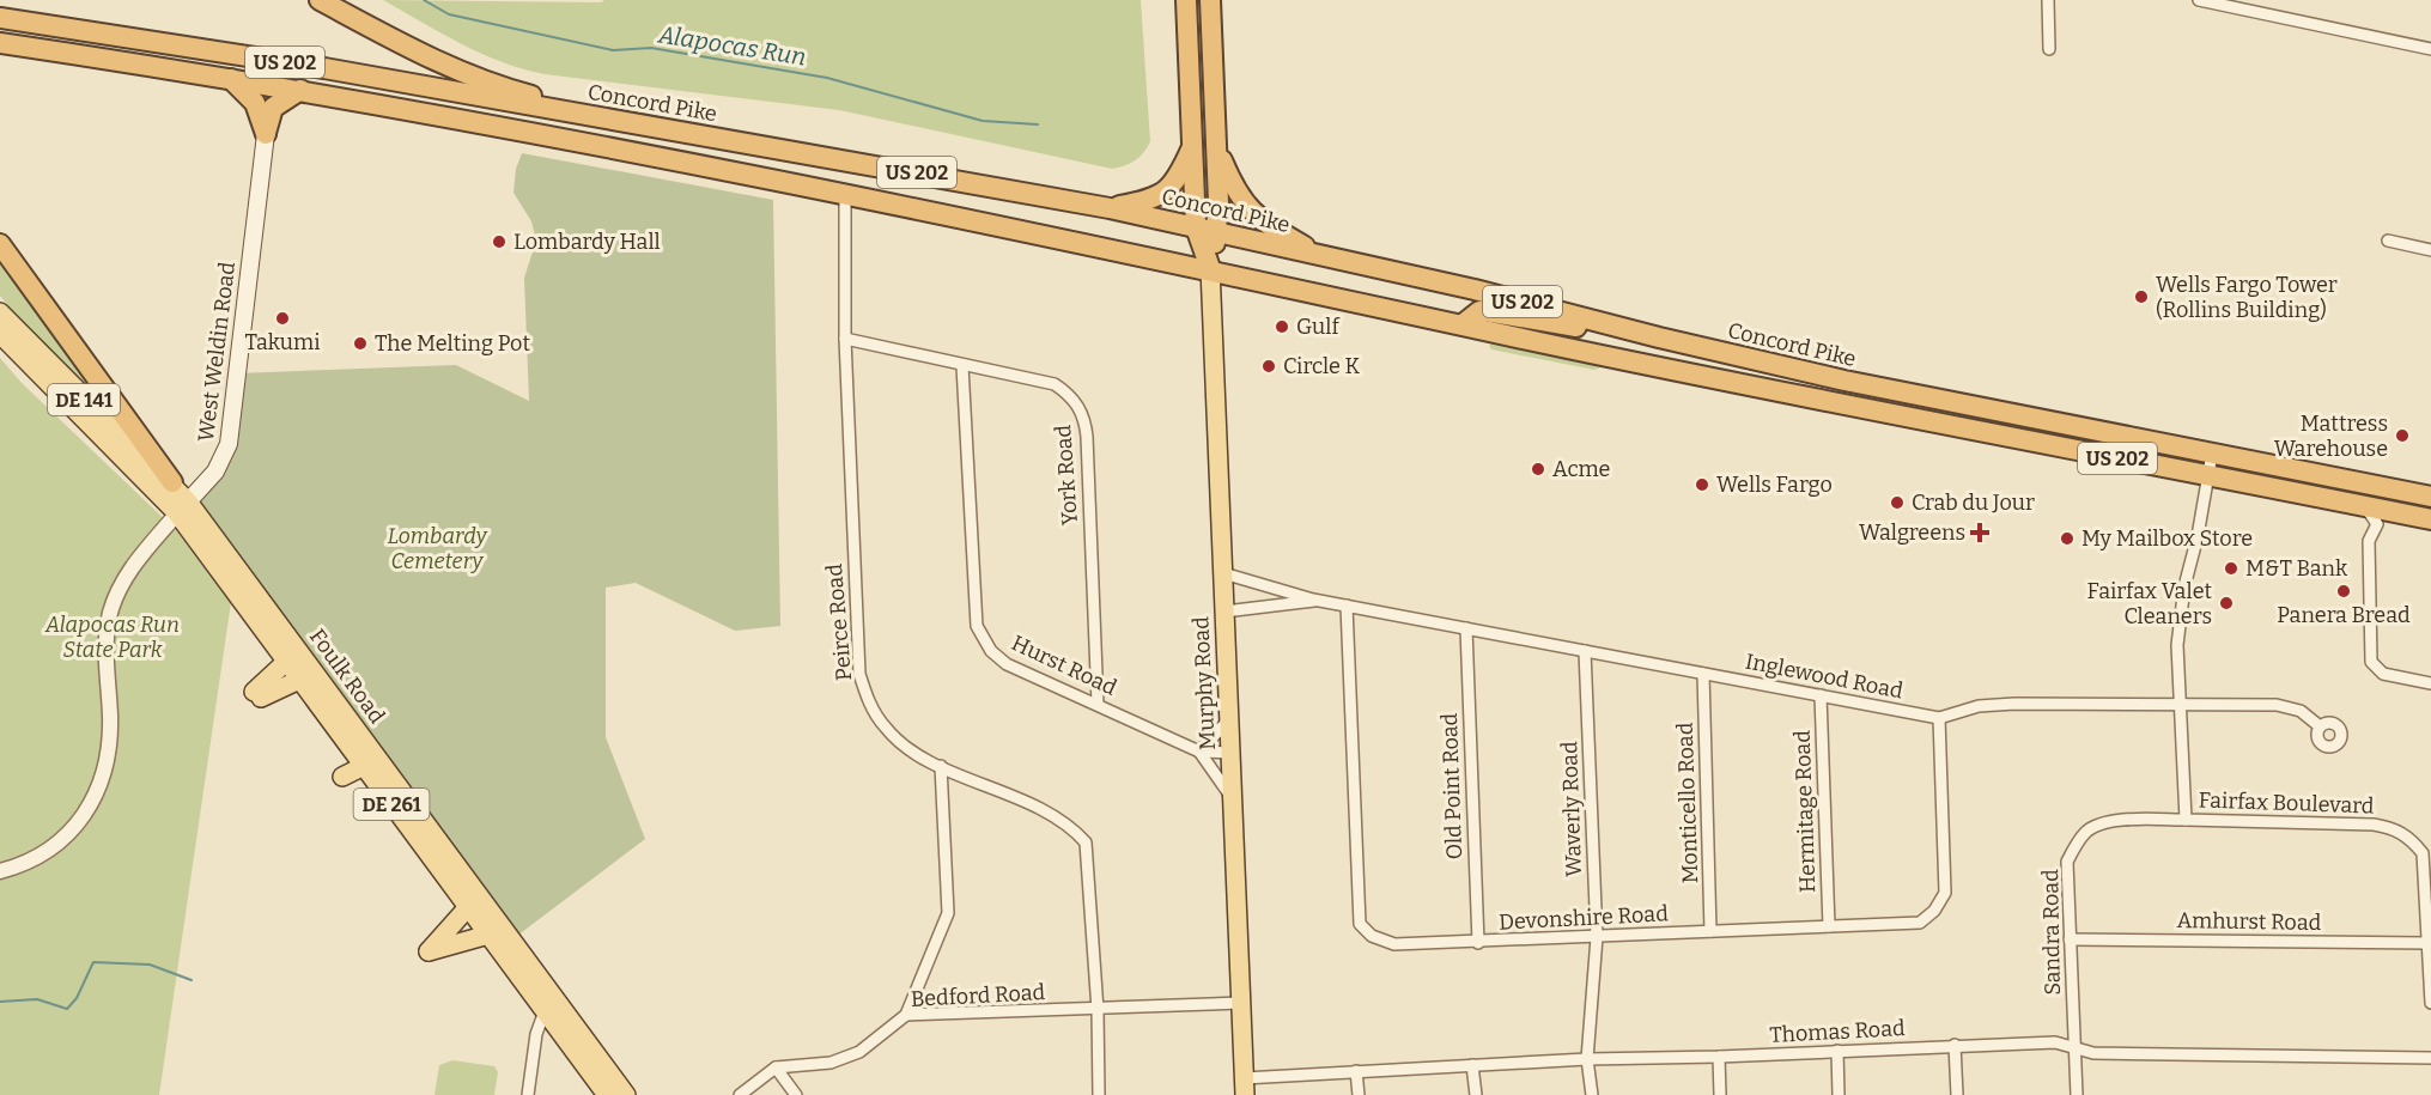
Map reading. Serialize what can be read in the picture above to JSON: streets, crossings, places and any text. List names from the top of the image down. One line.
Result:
{"streets":{"highway":["US 202","Concord Pike"],"main road":["West Weldin Road","DE 141","Foulk Road","Murphy Road","DE 261"],"street":["York Road","Peirce Road","Hurst Road","Inglewood Road","Old Point Road","Monticello Road","Fairfax Boulevard","Waverly Road","Hermitage Road","Devonshire Road","Amhurst Road","Sandra Road","Bedford Road","Thomas Road"]},"crossings":[["Concord Pike","Peirce Road"],["Concord Pike","Murphy Road"],["Concord Pike","Fairfax Boulevard"],["West Weldin Road","Foulk Road"],["York Road","Peirce Road"],["York Road","Hurst Road"],["Peirce Road","Bedford Road"],["Hurst Road","Murphy Road"],["Inglewood Road","Murphy Road"],["Inglewood Road","Old Point Road"],["Inglewood Road","Monticello Road"],["Inglewood Road","Fairfax Boulevard"],["Inglewood Road","Waverly Road"],["Inglewood Road","Hermitage Road"],["Inglewood Road","Devonshire Road"],["Murphy Road","Bedford Road"],["Murphy Road","Thomas Road"],["Old Point Road","Devonshire Road"],["Monticello Road","Devonshire Road"],["Fairfax Boulevard","Amhurst Road"],["Fairfax Boulevard","Sandra Road"],["Waverly Road","Devonshire Road"],["Waverly Road","Thomas Road"],["Hermitage Road","Devonshire Road"],["Amhurst Road","Sandra Road"],["Sandra Road","Thomas Road"]],"water":["Alapocas Run"],"parks":["Lombardy Cemetery","Alapocas Run State Park"],"places":{"other":["Lombardy Hall","Wells Fargo Tower (Rollins Building)","Takumi","Gulf","The Melting Pot","Circle K","Mattress Warehouse","Acme","Wells Fargo","Crab du Jour","My Mailbox Store","M&T Bank","Panera Bread","Fairfax Valet Cleaners"],"health":["Walgreens"]}}
